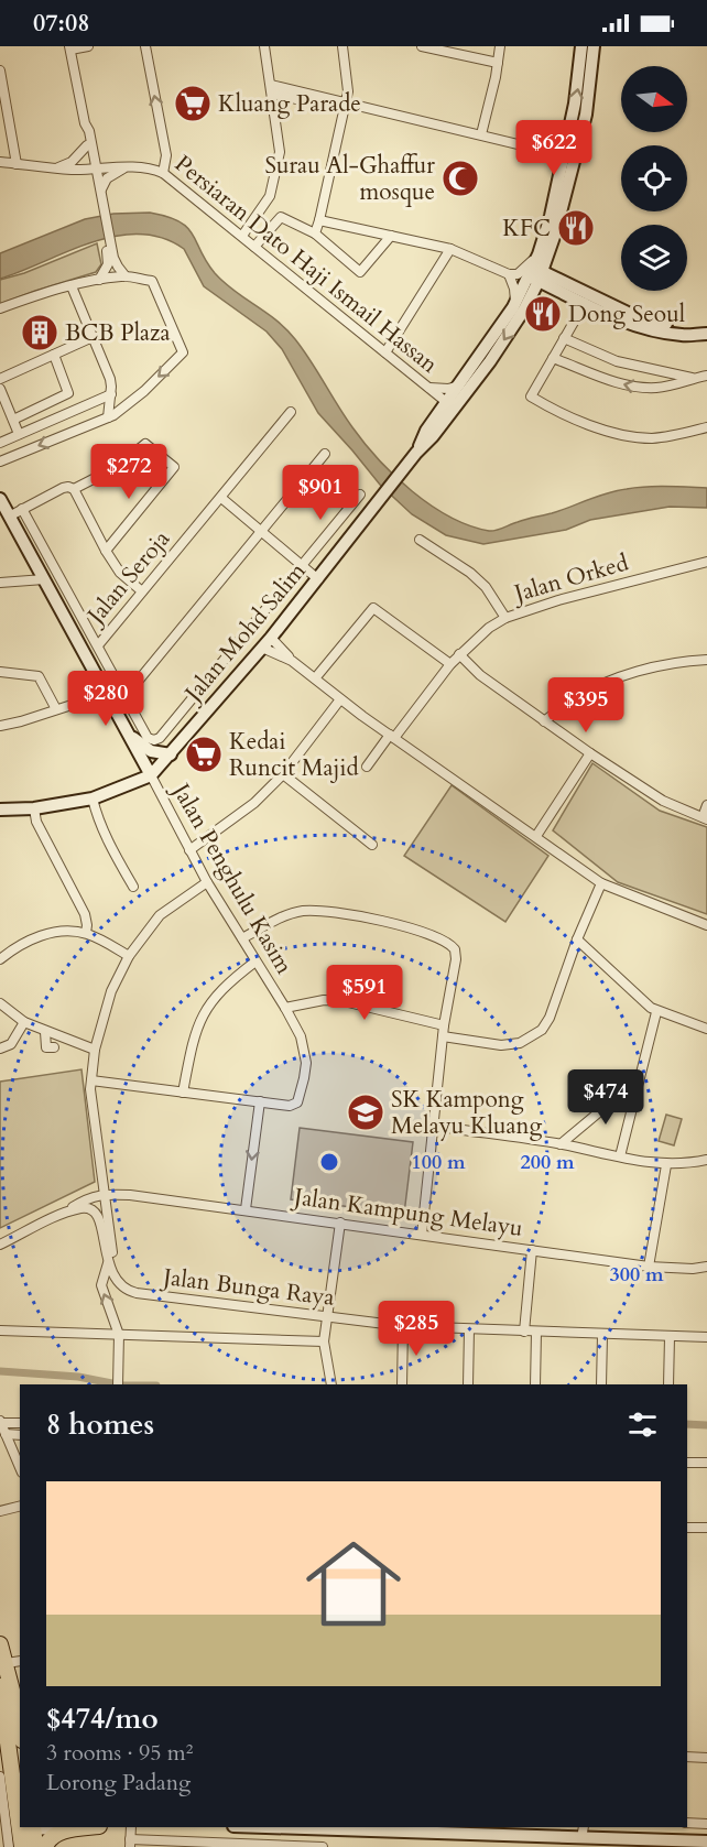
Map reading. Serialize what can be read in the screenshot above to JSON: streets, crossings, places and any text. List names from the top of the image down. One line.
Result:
{"streets":{"street":["Persiaran Dato Haji Ismail Hassan","Jalan Seroja","Jalan Orked","Jalan Mohd Salim","Jalan Penghulu Kasim","Jalan Kampung Melayu","Jalan Bunga Raya"]},"crossings":[["Persiaran Dato Haji Ismail Hassan","Jalan Mohd Salim"],["Jalan Mohd Salim","Jalan Penghulu Kasim"]],"places":{"supermarket":["Kluang Parade","Kedai Runcit Majid"],"mosque":["Surau Al-Ghaffur mosque"],"restaurant":["KFC","Dong Seoul"],"building":["BCB Plaza"],"school or university":["SK Kampong Melayu Kluang"]},"north":"right","page":{"status":"07:08","price":["$622","$272","$901","$280","$395","$591","$474","$285"],"heading":"8 homes","list":[{"name":"$474/mo","note":"3 rooms · 95 m² · Lorong Padang"}]},"rings":["100 m","200 m","300 m"]}
